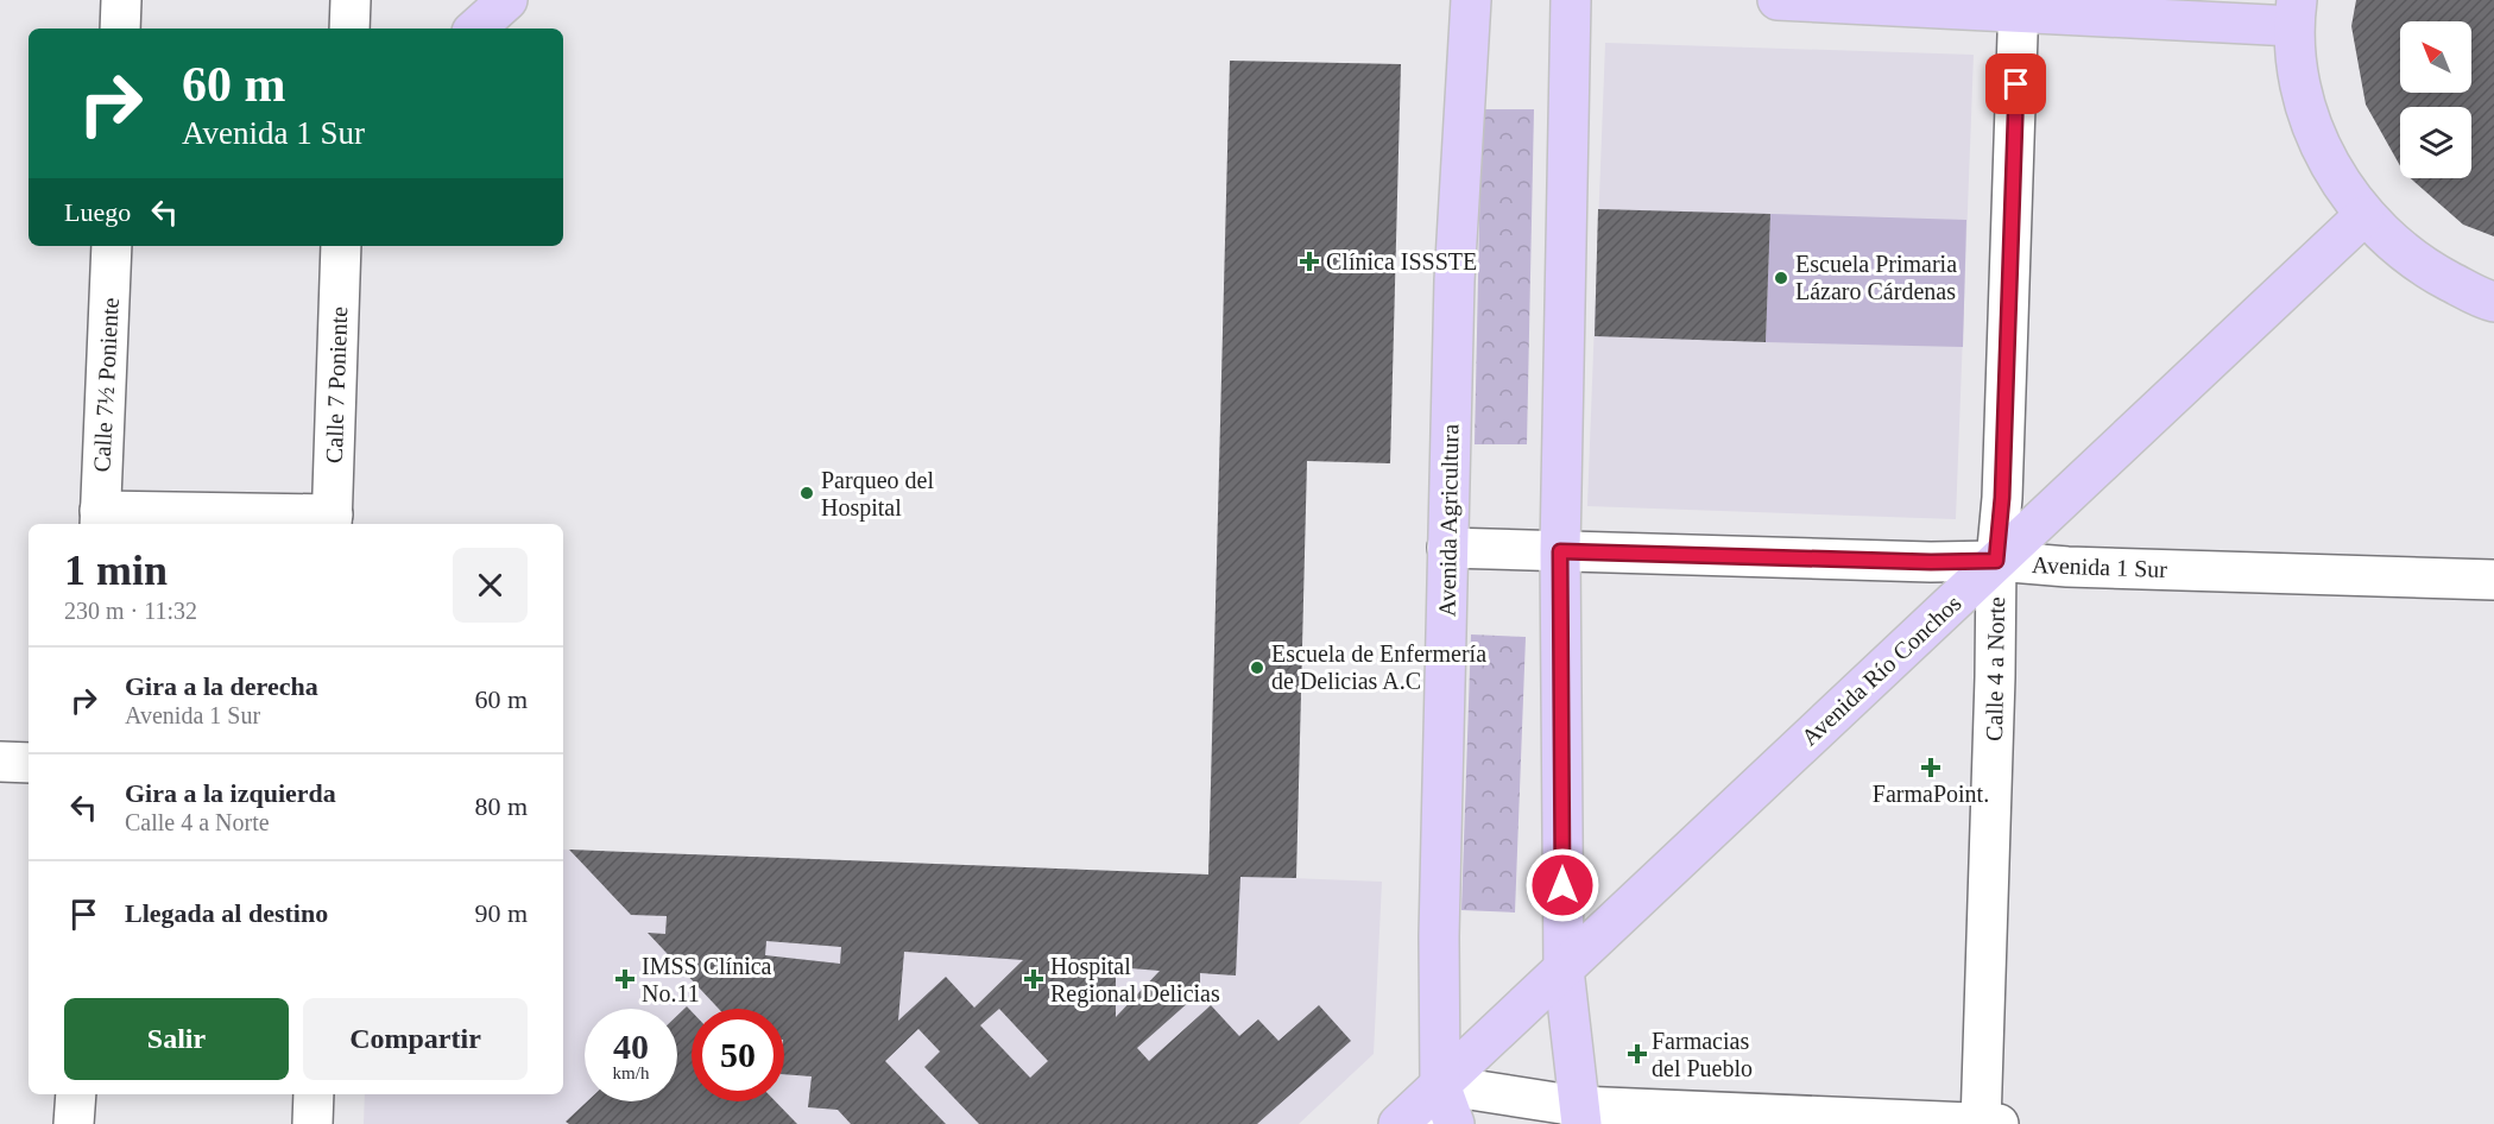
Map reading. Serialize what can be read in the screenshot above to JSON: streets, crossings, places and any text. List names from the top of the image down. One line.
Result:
{"streets":{"main road":["Avenida Agricultura","Avenida Río Conchos"],"street":["Calle 7½ Poniente","Calle 7 Poniente","Avenida 1 Sur","Calle 4 a Norte"]},"crossings":[["Avenida Agricultura","Avenida 1 Sur"],["Avenida Agricultura","Avenida Río Conchos"],["Avenida 1 Sur","Calle 4 a Norte"],["Avenida 1 Sur","Avenida Río Conchos"],["Calle 4 a Norte","Avenida Río Conchos"]],"places":{"health":["Clínica ISSSTE","FarmaPoint.","IMSS Clínica No.11","Hospital Regional Delicias","Farmacias del Pueblo"],"other":["Escuela Primaria Lázaro Cárdenas","Parqueo del Hospital","Escuela de Enfermería de Delicias A.C"]},"north":"top left","page":{"turn":["60 m","Avenida 1 Sur"],"then":"Luego","heading":["1 min","230 m · 11:32"],"list":[{"name":"Gira a la derecha","note":"Avenida 1 Sur","value":"60 m"},{"name":"Gira a la izquierda","note":"Calle 4 a Norte","value":"80 m"},{"name":"Llegada al destino","value":"90 m"}],"buttons":["Salir","Compartir"],"speed":"40 km/h","limit":"50"}}
